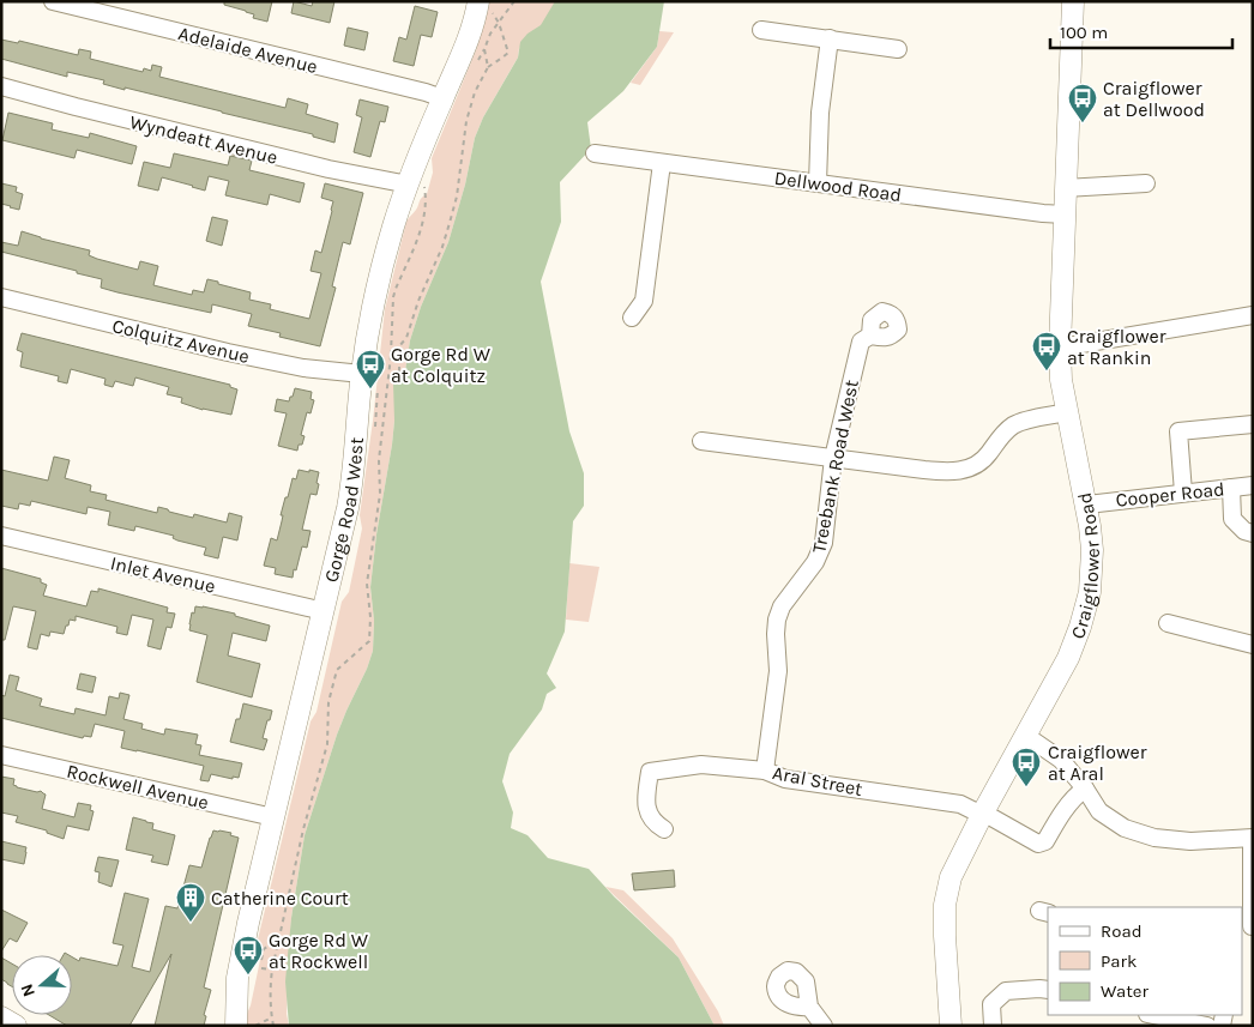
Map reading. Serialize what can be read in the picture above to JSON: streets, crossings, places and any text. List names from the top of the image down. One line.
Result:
{"streets":{"main road":["Gorge Road West","Craigflower Road"],"street":["Adelaide Avenue","Wyndeatt Avenue","Dellwood Road","Colquitz Avenue","Treebank Road West","Cooper Road","Inlet Avenue","Aral Street","Rockwell Avenue"]},"crossings":[["Adelaide Avenue","Gorge Road West"],["Wyndeatt Avenue","Gorge Road West"],["Dellwood Road","Craigflower Road"],["Colquitz Avenue","Gorge Road West"],["Treebank Road West","Aral Street"],["Cooper Road","Craigflower Road"],["Gorge Road West","Inlet Avenue"],["Gorge Road West","Rockwell Avenue"],["Craigflower Road","Aral Street"]],"places":{"bus stop":["Craigflower at Dellwood","Craigflower at Rankin","Gorge Rd W at Colquitz","Craigflower at Aral","Gorge Rd W at Rockwell"],"building":["Catherine Court"]},"legend":["Road","Park","Water"],"scale_bar":"100 m","north":"left"}
